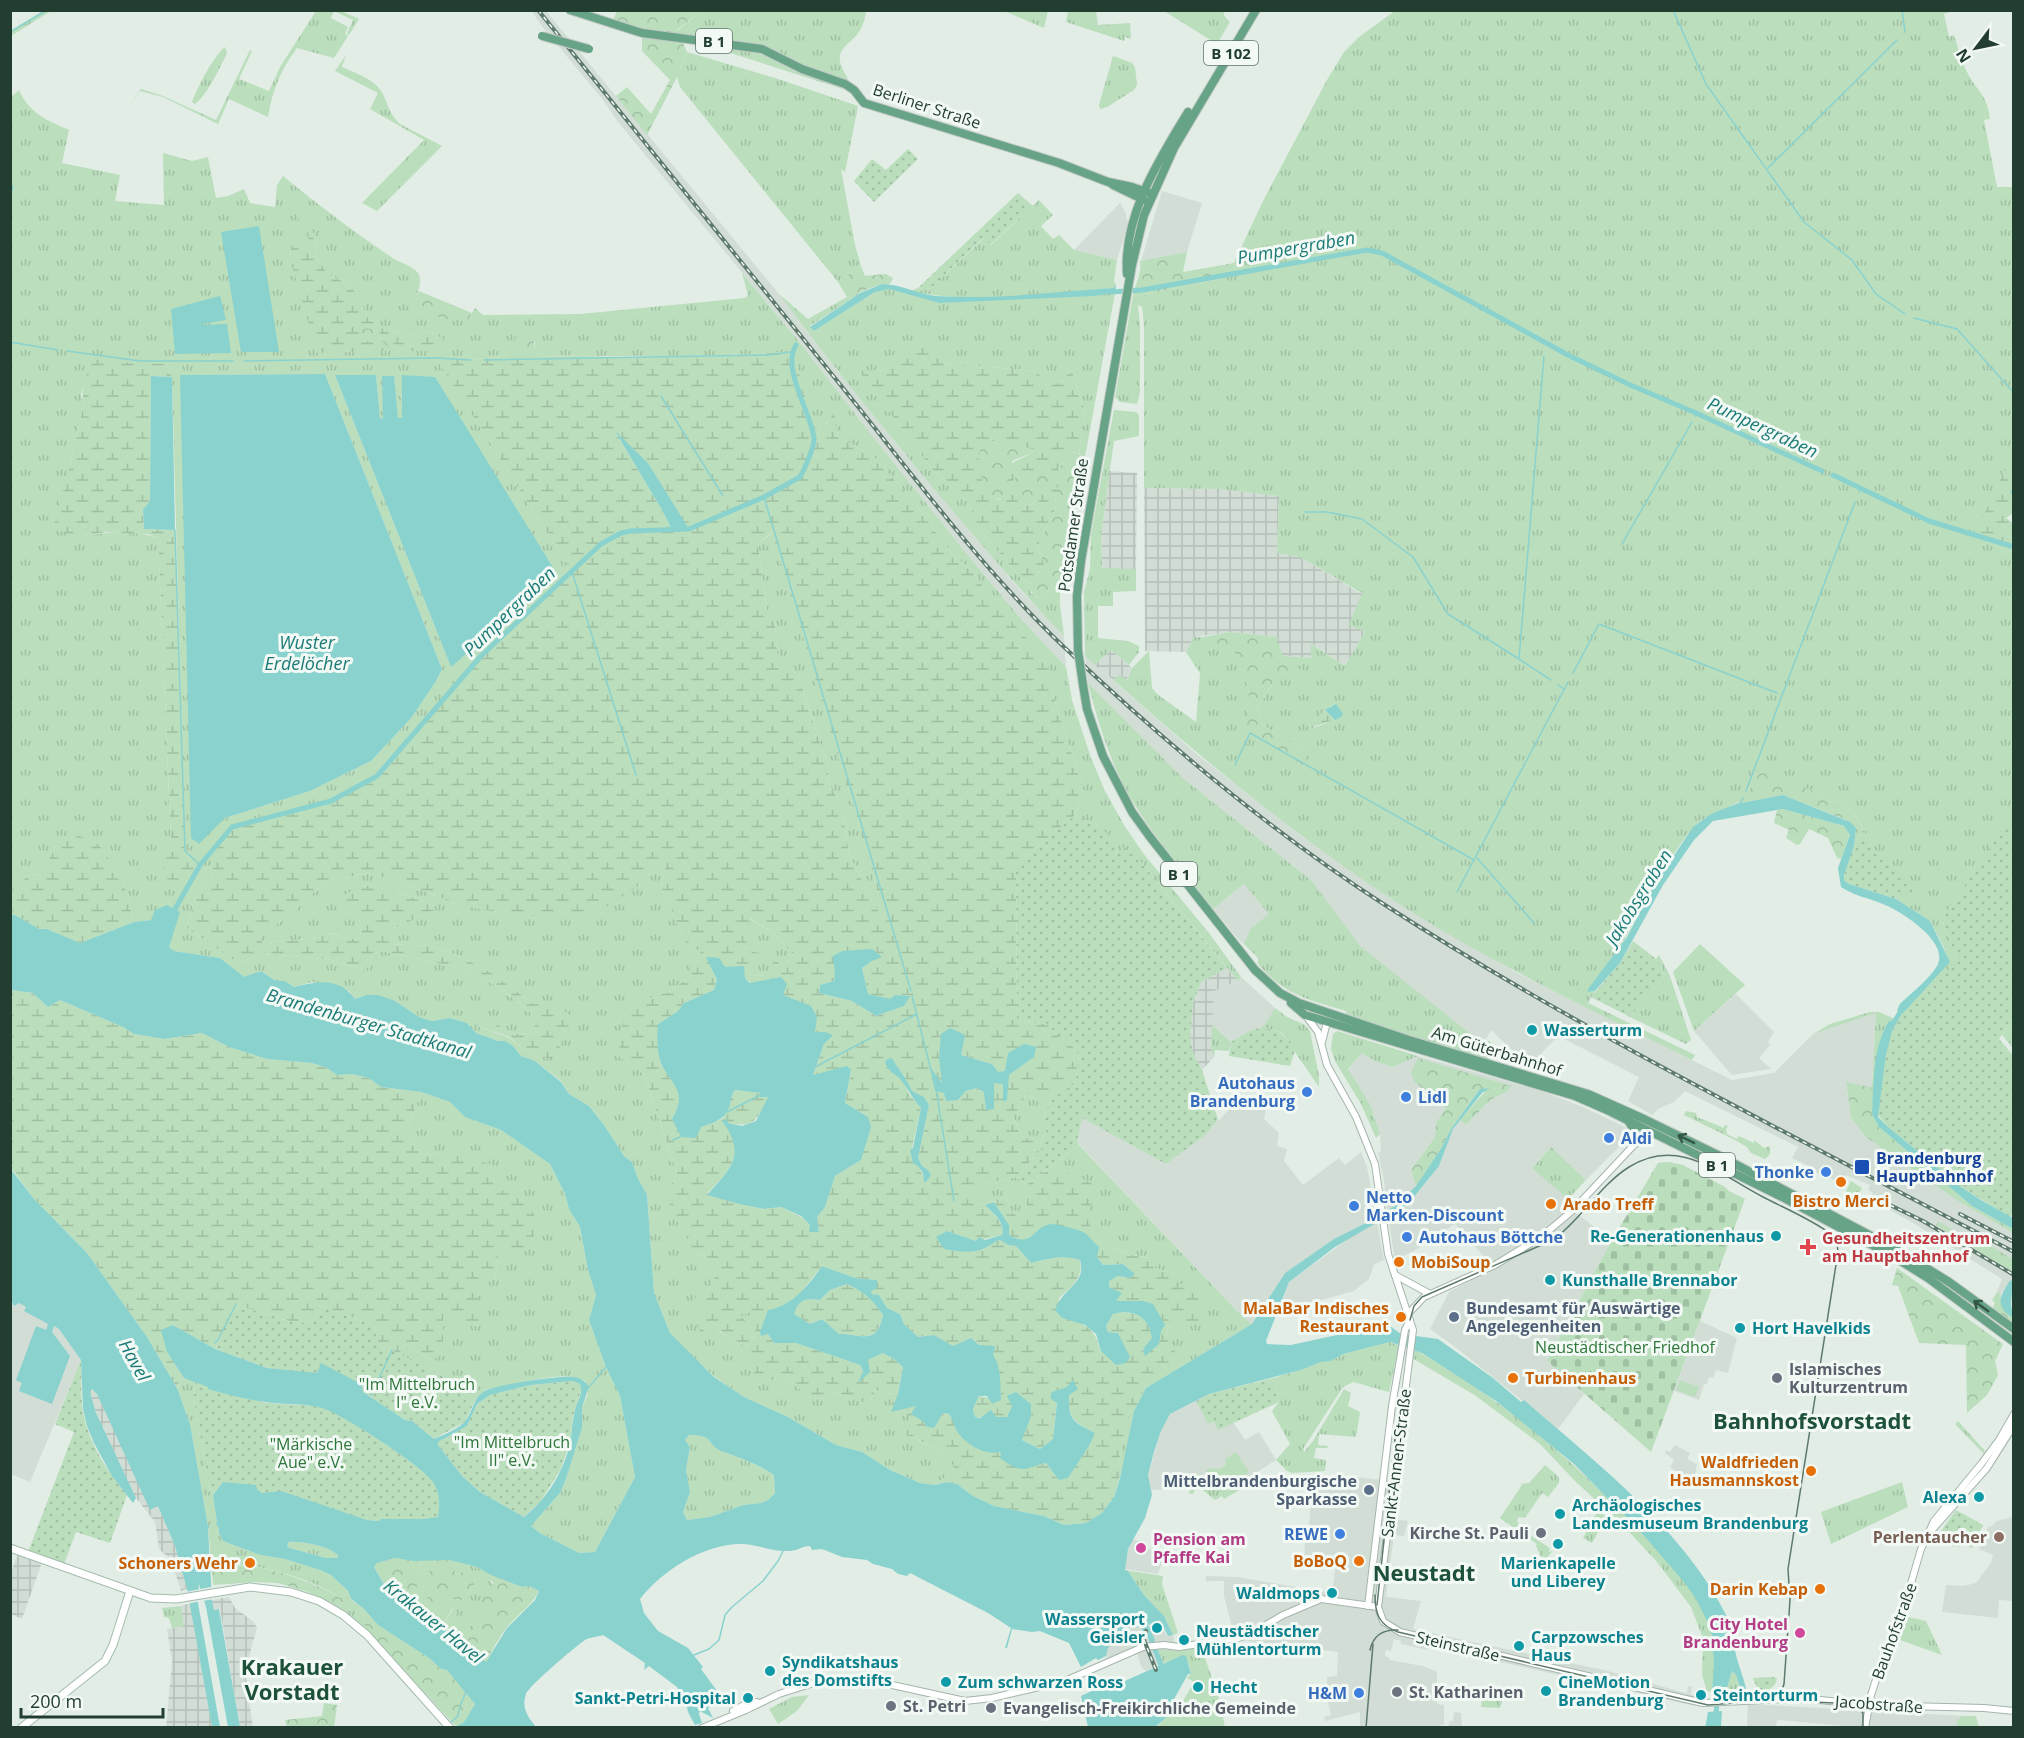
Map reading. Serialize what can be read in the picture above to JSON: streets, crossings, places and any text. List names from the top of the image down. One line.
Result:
{"streets":{"main road":["B 1","B 102","Berliner Straße","Potsdamer Straße","Am Güterbahnhof"],"street":["Sankt-Annen-Straße","Bauhofstraße","Steinstraße","Jacobstraße"]},"crossings":[["B 1","Am Güterbahnhof"],["B 102","Berliner Straße"],["B 102","Potsdamer Straße"],["Berliner Straße","Potsdamer Straße"],["Potsdamer Straße","Am Güterbahnhof"],["Sankt-Annen-Straße","Steinstraße"],["Bauhofstraße","Jacobstraße"],["Steinstraße","Jacobstraße"]],"districts":["Bahnhofsvorstadt","Neustadt","Krakauer Vorstadt"],"water":["Pumpergraben","Wuster Erdelöcher","Jakobsgraben","Brandenburger Stadtkanal","Havel","Krakauer Havel"],"parks":["Neustädtischer Friedhof","\"Im Mittelbruch I\" e.V.","\"Im Mittelbruch II\" e.V.","\"Märkische Aue\" e.V."],"places":{"other":["Wasserturm","Autohaus Brandenburg","Lidl","Aldi","Thonke","Bistro Merci","Arado Treff","Netto Marken-Discount","Re-Generationenhaus","Autohaus Böttche","MobiSoup","Kunsthalle Brennabor","MalaBar Indisches Restaurant","Bundesamt für Auswärtige Angelegenheiten","Hort Havelkids","Turbinenhaus","Islamisches Kulturzentrum","Waldfrieden Hausmannskost","Mittelbrandenburgische Sparkasse","Alexa","Archäologisches Landesmuseum Brandenburg","Kirche St. Pauli","REWE","Perlentaucher","Marienkapelle und Liberey","Pension am Pfaffe Kai","BoBoQ","Schoners Wehr","Darin Kebap","Waldmops","Wassersport Geisler","City Hotel Brandenburg","Neustädtischer Mühlentorturm","Carpzowsches Haus","Syndikatshaus des Domstifts","Zum schwarzen Ross","Hecht","CineMotion Brandenburg","St. Katharinen","H&M","Steintorturm","Sankt-Petri-Hospital","St. Petri","Evangelisch-Freikirchliche Gemeinde"],"transit":["Brandenburg Hauptbahnhof"],"health":["Gesundheitszentrum am Hauptbahnhof"]},"scale_bar":"200 m","north":"bottom left"}
